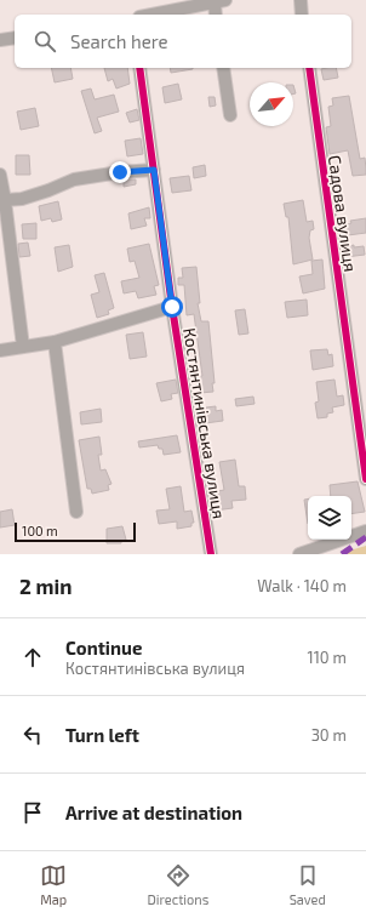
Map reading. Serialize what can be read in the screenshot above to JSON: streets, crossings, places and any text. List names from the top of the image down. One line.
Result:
{"streets":{"street":["Садова вулиця","Костянтинівська вулиця"]},"scale_bar":"100 m","north":"top right","page":{"search":"Search here","scale":"100 m","heading":["2 min","Walk · 140 m"],"list":[["Continue","Костянтинівська вулиця","110 m"],["Turn left","30 m"],"Arrive at destination"],"nav":["Map","Directions","Saved"]}}
